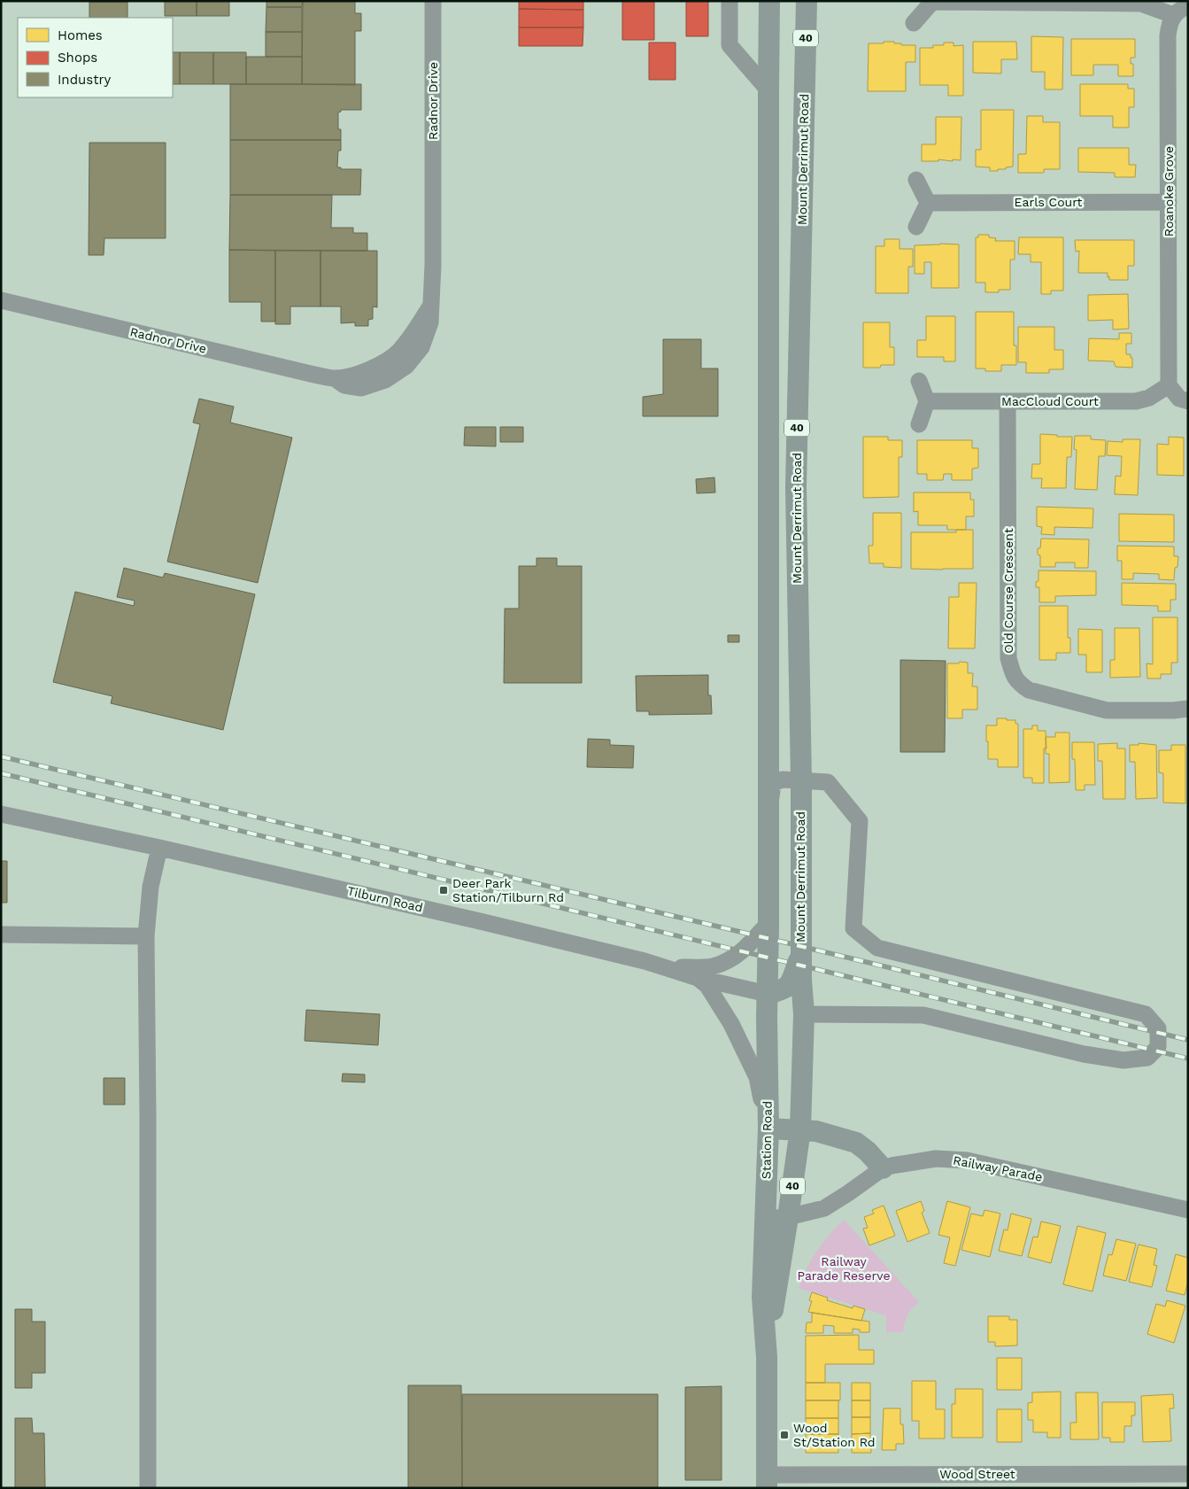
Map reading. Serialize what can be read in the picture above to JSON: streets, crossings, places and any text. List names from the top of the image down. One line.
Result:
{"streets":{"main road":["40","Mount Derrimut Road","Station Road"],"street":["Radnor Drive","Roanoke Grove","Earls Court","MacCloud Court","Old Course Crescent","Tilburn Road","Railway Parade","Wood Street"]},"crossings":[["40","Station Road"],["Mount Derrimut Road","Station Road"],["Roanoke Grove","Earls Court"],["Roanoke Grove","MacCloud Court"],["MacCloud Court","Old Course Crescent"],["Tilburn Road","Station Road"],["Station Road","Railway Parade"],["Station Road","Wood Street"]],"parks":["Railway Parade Reserve"],"places":{"transit":["Deer Park Station/Tilburn Rd","Wood St/Station Rd"]},"legend":["Homes","Shops","Industry"]}
